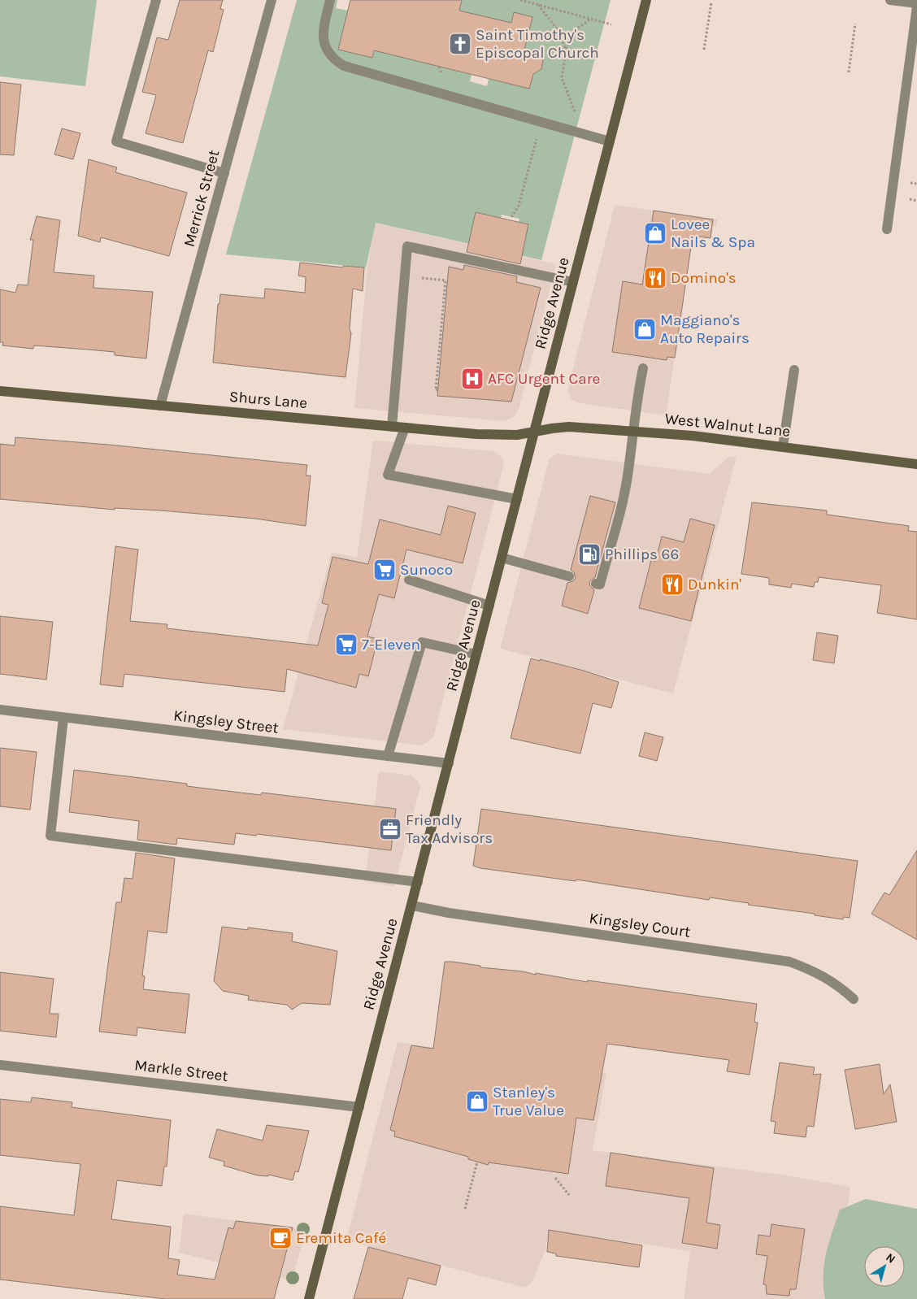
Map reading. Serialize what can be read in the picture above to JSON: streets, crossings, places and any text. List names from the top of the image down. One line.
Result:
{"streets":{"main road":["Ridge Avenue","Shurs Lane","West Walnut Lane"],"street":["Merrick Street","Kingsley Street","Kingsley Court","Markle Street"]},"crossings":[["Merrick Street","Shurs Lane"],["Ridge Avenue","Shurs Lane"],["Ridge Avenue","West Walnut Lane"],["Ridge Avenue","Kingsley Street"],["Ridge Avenue","Kingsley Court"],["Ridge Avenue","Markle Street"],["Shurs Lane","West Walnut Lane"]],"places":{"church":["Saint Timothy's Episcopal Church"],"shop":["Lovee Nails & Spa","Maggiano's Auto Repairs","Stanley's True Value"],"restaurant":["Domino's","Dunkin'"],"hospital":["AFC Urgent Care"],"fuel station":["Phillips 66"],"supermarket":["Sunoco","7-Eleven"],"office":["Friendly Tax Advisors"],"cafe":["Eremita Café"]},"north":"top right"}
